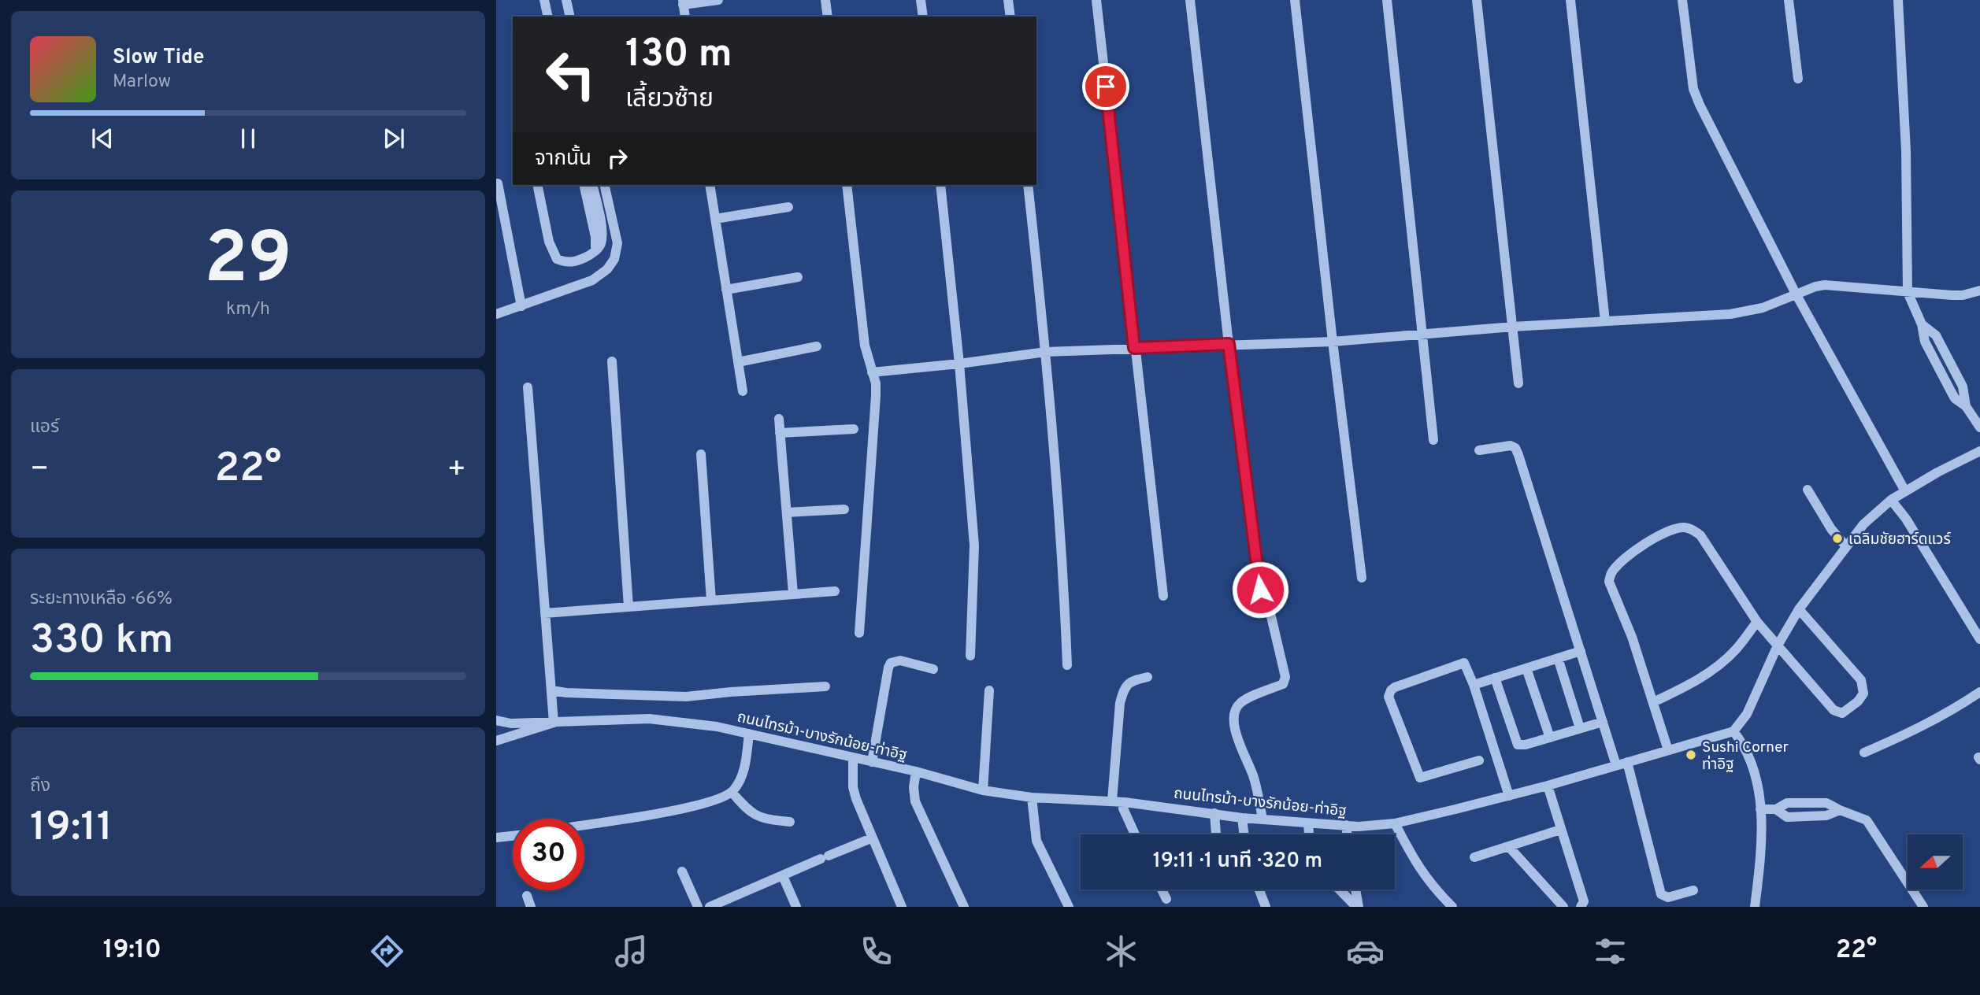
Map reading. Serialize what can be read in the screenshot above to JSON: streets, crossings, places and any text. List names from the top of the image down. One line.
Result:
{"streets":{"street":["ถนนไทรม้า-บางรักน้อย-ท่าอิฐ"]},"places":["เฉลิมชัยฮาร์ดแวร์","Sushi Corner ท่าอิฐ"],"north":"left","page":{"turn":["130 m","เลี้ยวซ้าย"],"song":["Slow Tide","Marlow"],"then":"จากนั้น","tile":[["29","km/h"],"แอร์",["ระยะทางเหลือ · 66%","330 km"],["ถึง","19:11"]],"heat":["−","22°","+"],"limit":"30","trip":"19:11 · 1 นาที · 320 m","tabs":["19:10","22°"]}}
